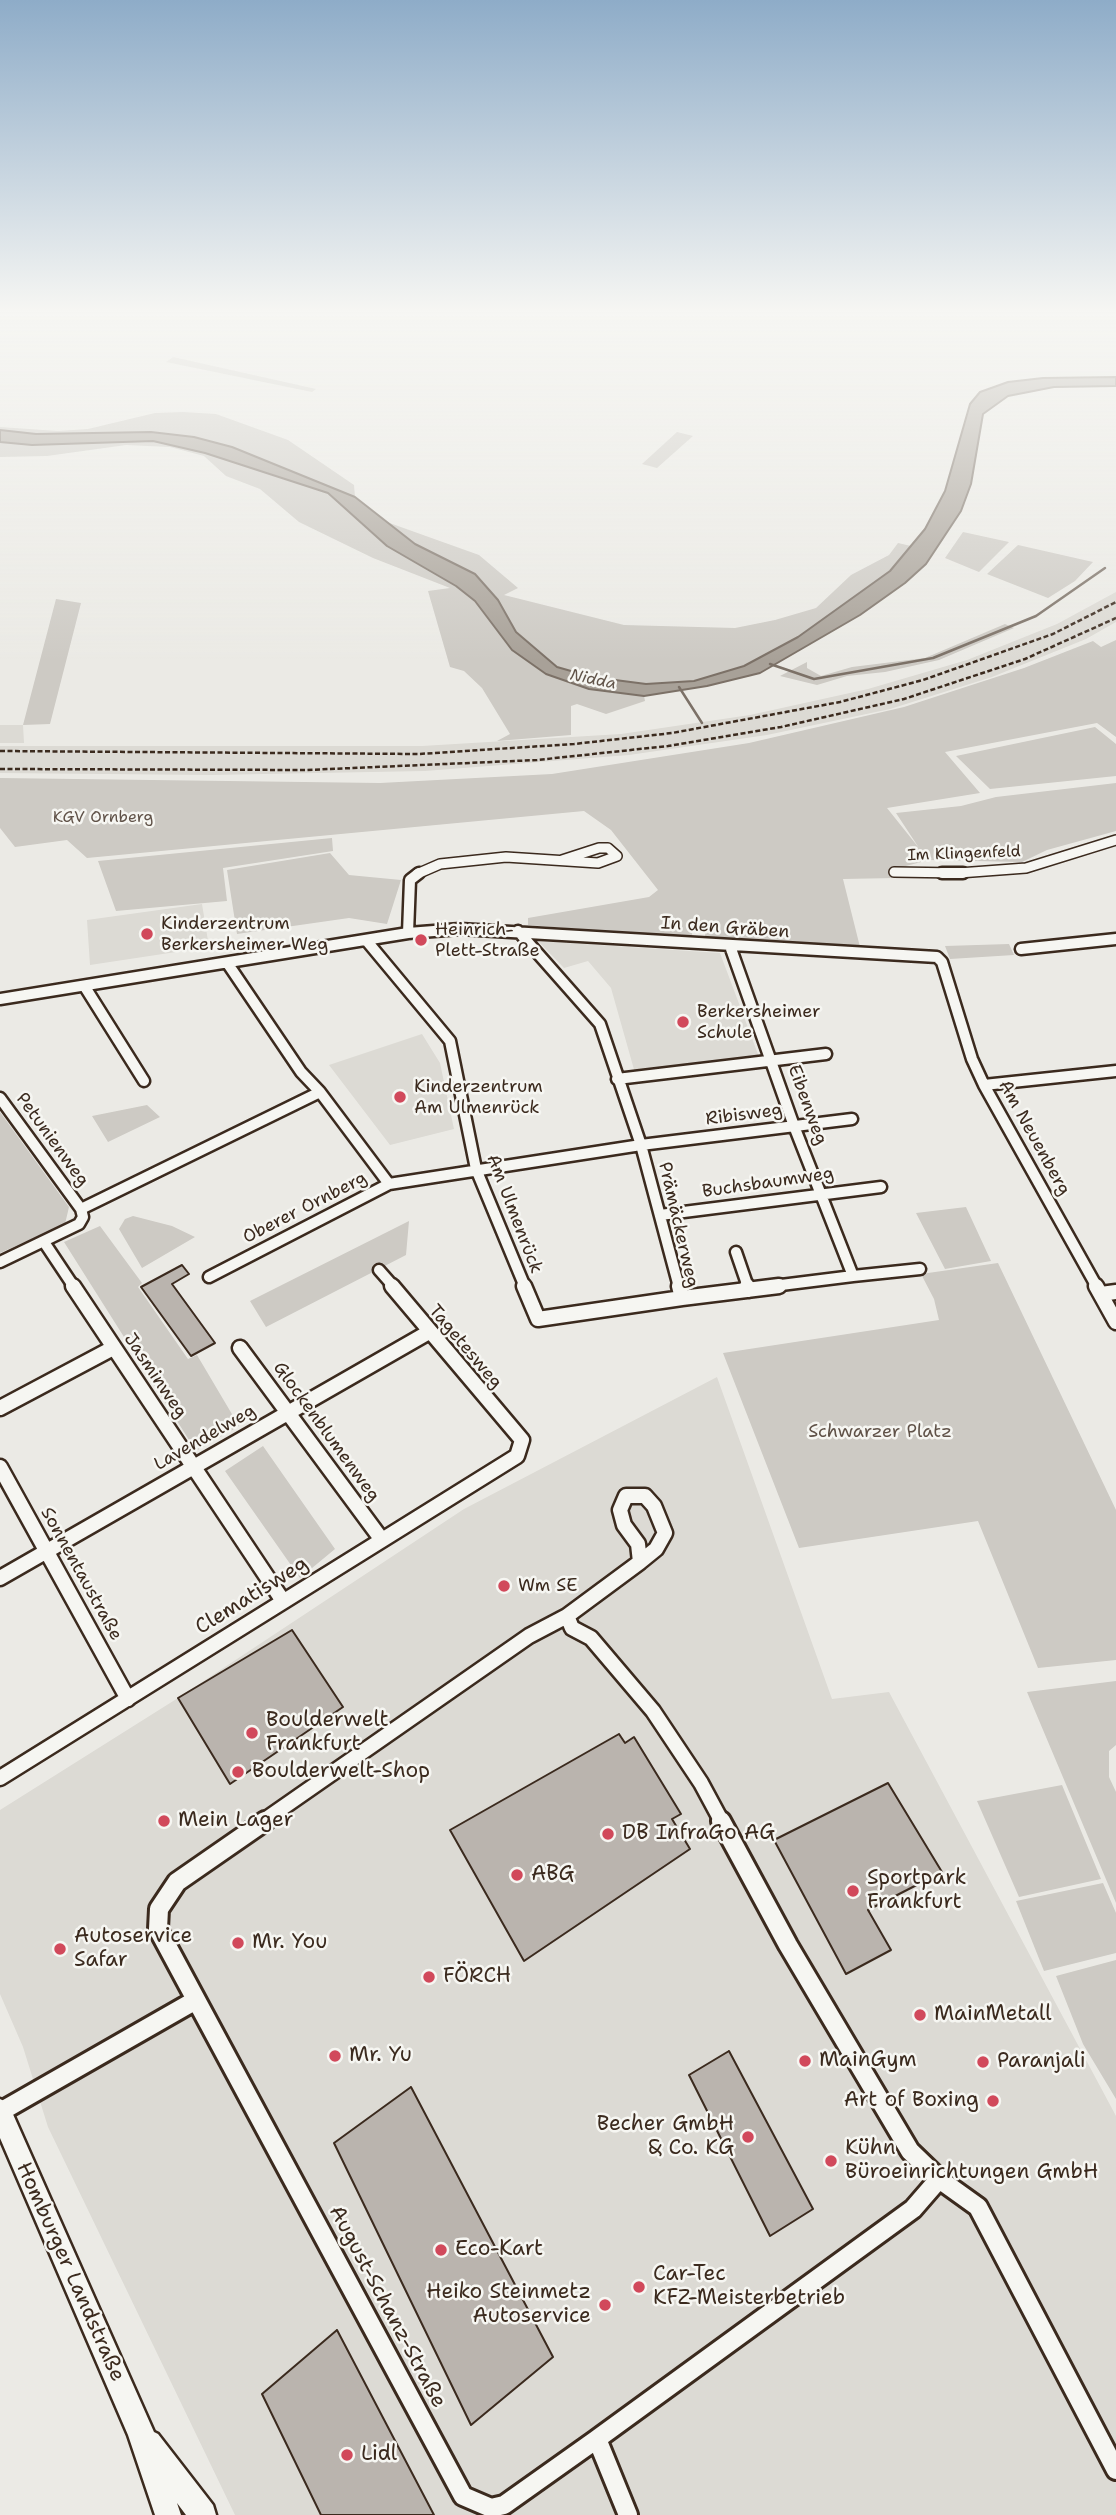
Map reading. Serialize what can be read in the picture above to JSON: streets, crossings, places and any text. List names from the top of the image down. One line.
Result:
{"streets":{"street":["Im Klingenfeld","In den Gräben","Eibenweg","Ribisweg","Am Neuenberg","Petunienweg","Buchsbaumweg","Oberer Ornberg","Am Ulmenrück","Prämäckerweg","Tagetesweg","Jasminweg","Glockenblumenweg","Lavendelweg","Sonnentaustraße","Clematisweg","Homburger Landstraße","August-Schanz-Straße"]},"crossings":[["In den Gräben","Eibenweg"],["In den Gräben","Am Neuenberg"],["In den Gräben","Oberer Ornberg"],["In den Gräben","Am Ulmenrück"],["In den Gräben","Prämäckerweg"],["Eibenweg","Ribisweg"],["Eibenweg","Buchsbaumweg"],["Ribisweg","Prämäckerweg"],["Petunienweg","Jasminweg"],["Buchsbaumweg","Prämäckerweg"],["Oberer Ornberg","Prämäckerweg"],["Am Ulmenrück","Prämäckerweg"],["Tagetesweg","Lavendelweg"],["Tagetesweg","Clematisweg"],["Jasminweg","Lavendelweg"],["Jasminweg","Clematisweg"],["Glockenblumenweg","Lavendelweg"],["Glockenblumenweg","Clematisweg"],["Lavendelweg","Sonnentaustraße"],["Sonnentaustraße","Clematisweg"]],"water":["Nidda"],"parks":["KGV Ornberg","Schwarzer Platz"],"places":["Kinderzentrum Berkersheimer Weg","Heinrich- Plett-Straße","Berkersheimer Schule","Kinderzentrum Am Ulmenrück","Wm SE","Boulderwelt Frankfurt","Boulderwelt-Shop","Mein Lager","DB InfraGo AG","ABG","Sportpark Frankfurt","Mr. You","Autoservice Safar","FÖRCH","MainMetall","Mr. Yu","MainGym","Paranjali","Art of Boxing","Becher GmbH & Co. KG","Kühn Büroeinrichtungen GmbH","Eco-Kart","Car-Tec KFZ-Meisterbetrieb","Heiko Steinmetz Autoservice","Lidl"]}
